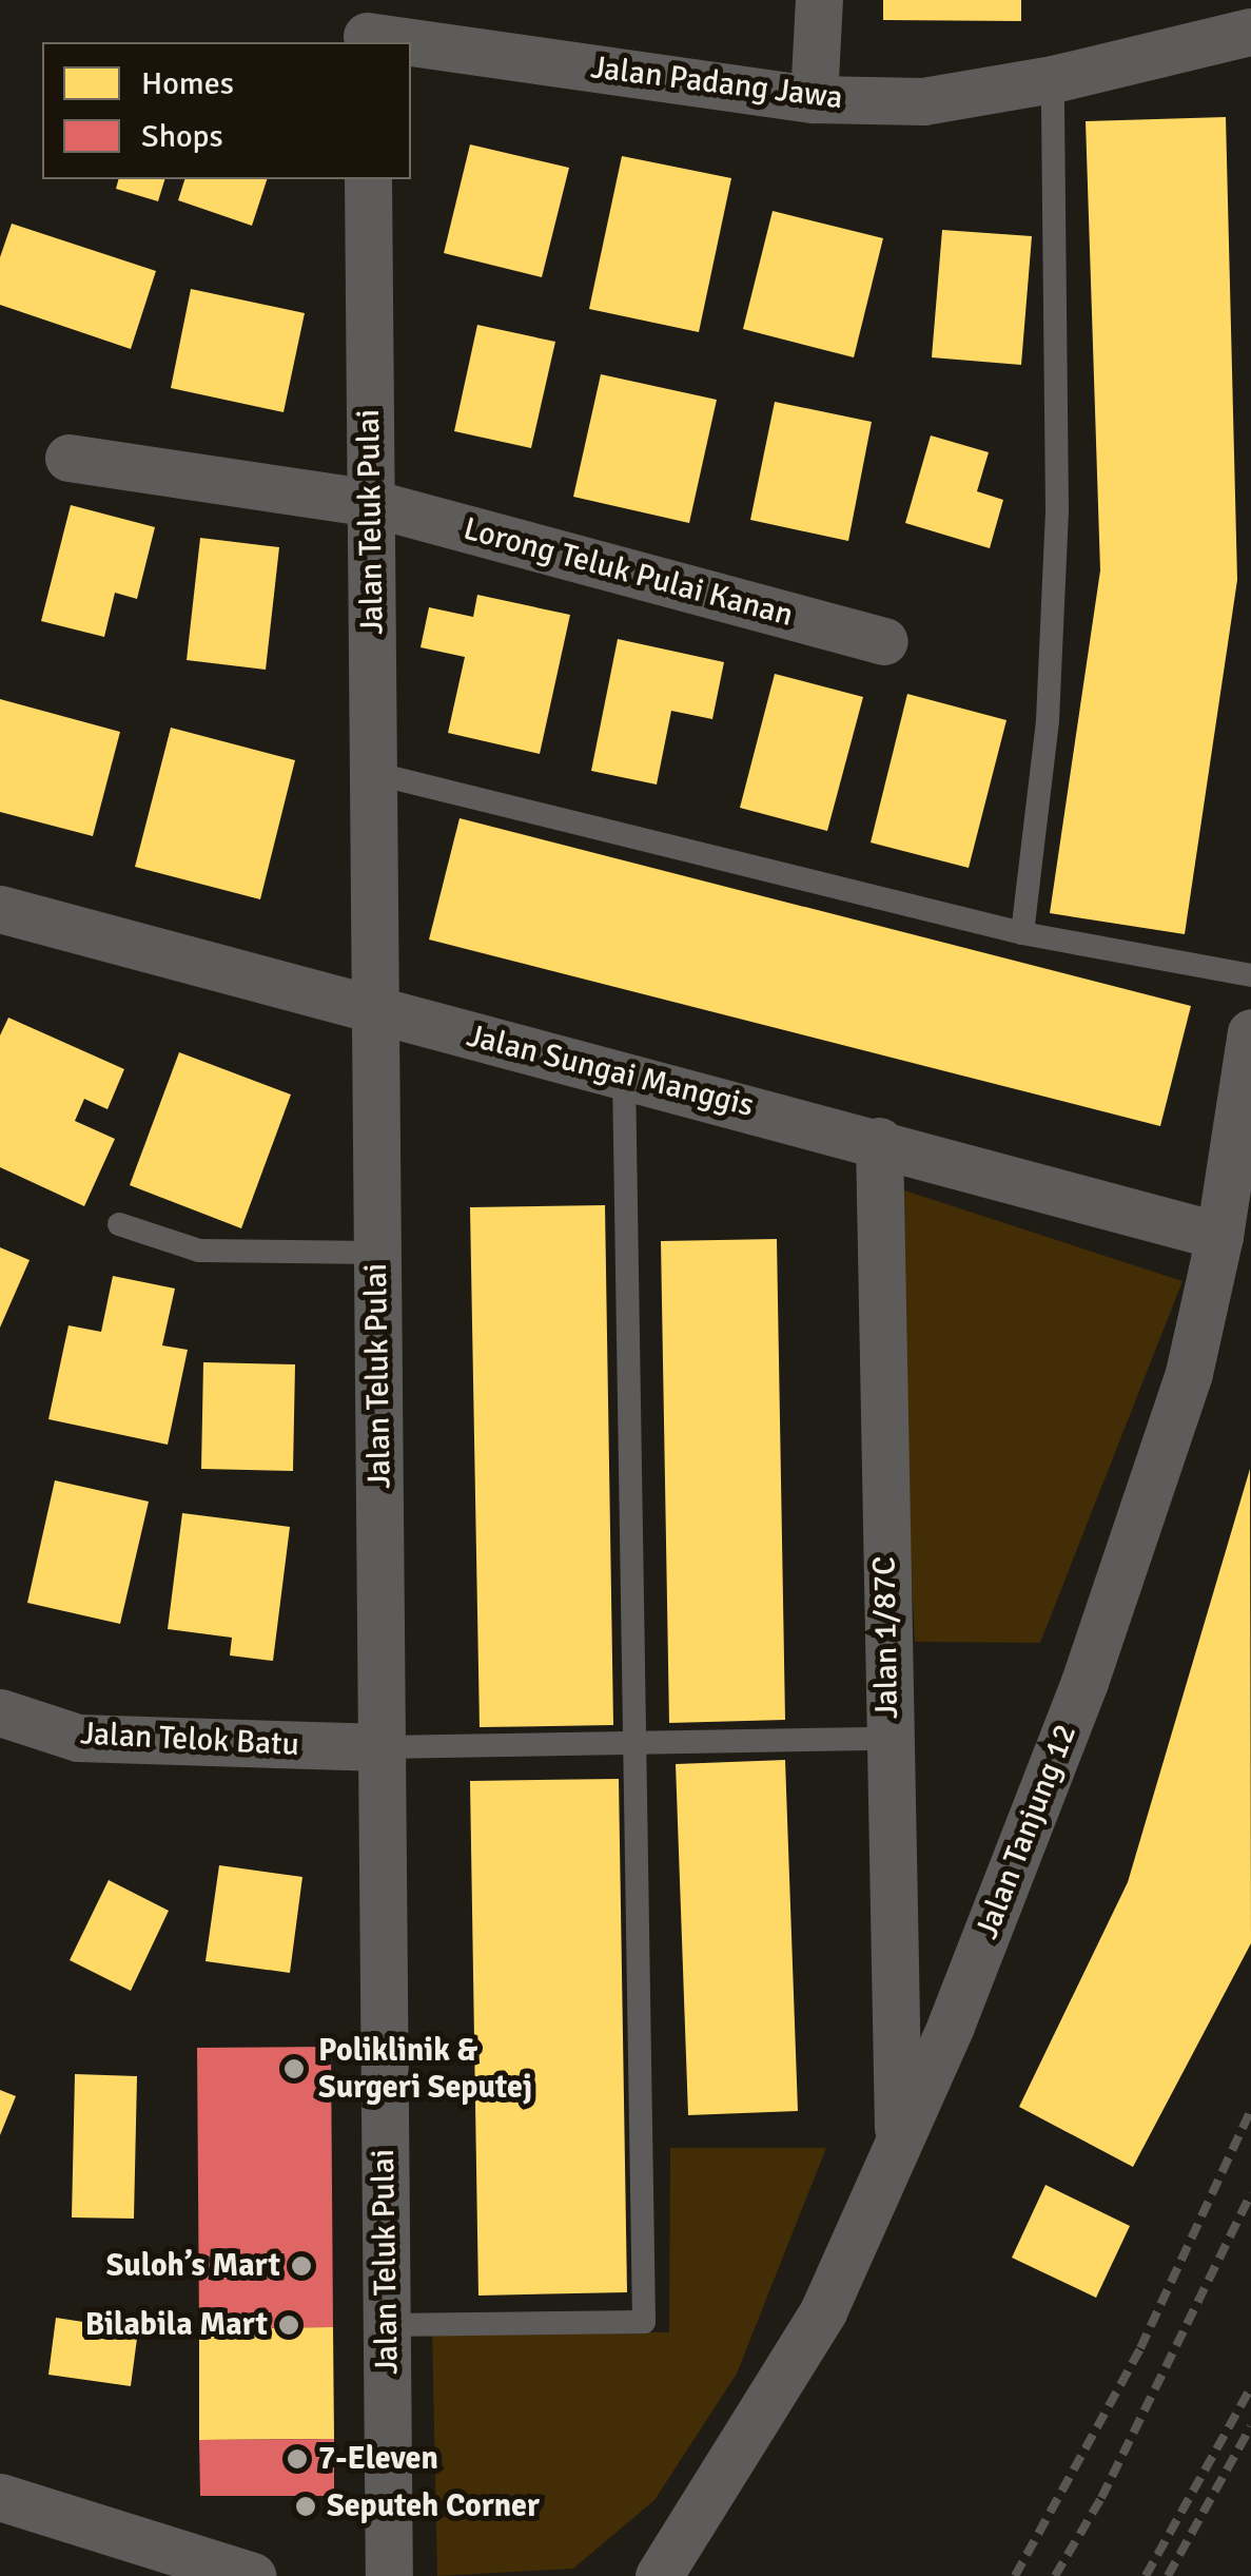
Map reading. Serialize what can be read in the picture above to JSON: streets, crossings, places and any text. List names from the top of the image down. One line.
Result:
{"streets":{"street":["Jalan Padang Jawa","Jalan Teluk Pulai","Lorong Teluk Pulai Kanan","Jalan Sungai Manggis","Jalan 1/87C","Jalan Telok Batu","Jalan Tanjung 12"]},"crossings":[["Jalan Teluk Pulai","Lorong Teluk Pulai Kanan"],["Jalan Teluk Pulai","Jalan Sungai Manggis"],["Jalan Teluk Pulai","Jalan Telok Batu"],["Jalan Sungai Manggis","Jalan 1/87C"],["Jalan Sungai Manggis","Jalan Tanjung 12"],["Jalan 1/87C","Jalan Tanjung 12"]],"places":["Poliklinik & Surgeri Seputej","Suloh’s Mart","Bilabila Mart","7-Eleven","Seputeh Corner"],"legend":["Homes","Shops"]}
